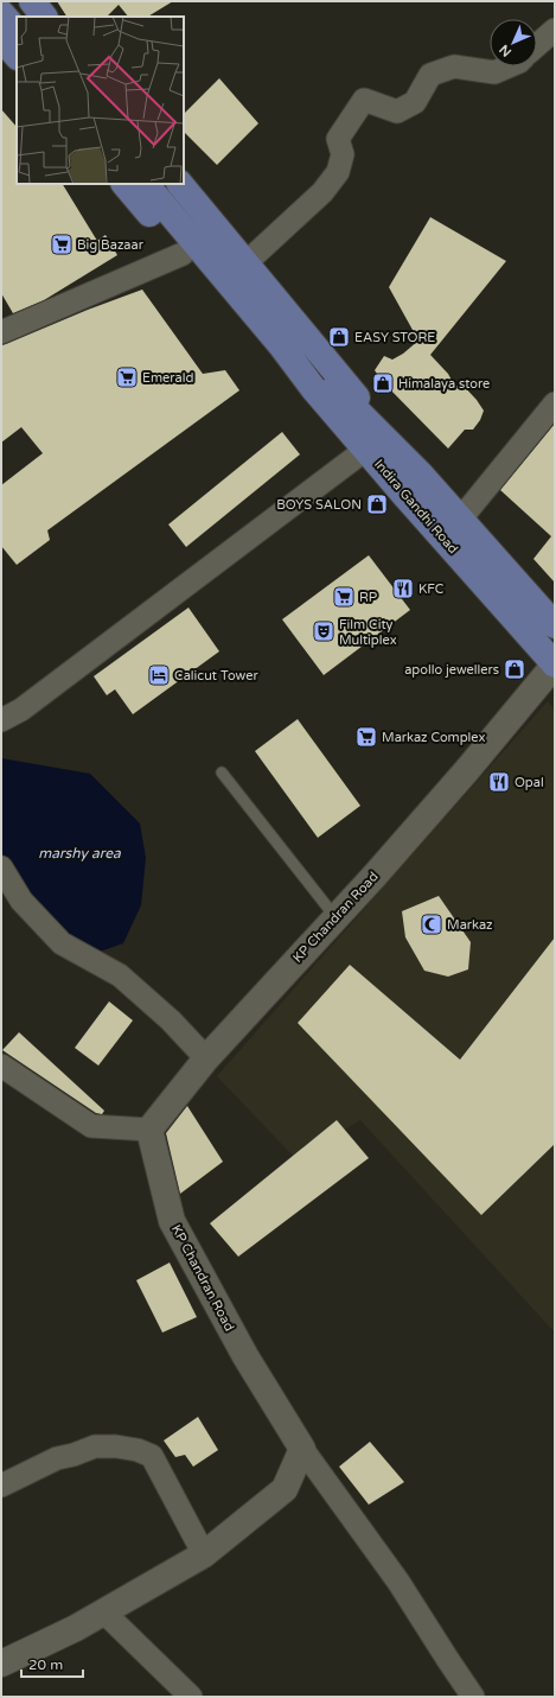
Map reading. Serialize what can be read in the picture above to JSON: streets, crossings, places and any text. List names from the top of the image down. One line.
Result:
{"streets":{"main road":["Indira Gandhi Road"],"street":["KP Chandran Road"]},"crossings":[["Indira Gandhi Road","KP Chandran Road"]],"water":["marshy area"],"places":{"supermarket":["Big Bazaar","Emerald","RP","Markaz Complex"],"shop":["EASY STORE","Himalaya store","BOYS SALON","apollo jewellers"],"restaurant":["KFC","Opal"],"theatre":["Film City Multiplex"],"hotel":["Calicut Tower"],"mosque":["Markaz"]},"scale_bar":"20 m","north":"bottom left"}
